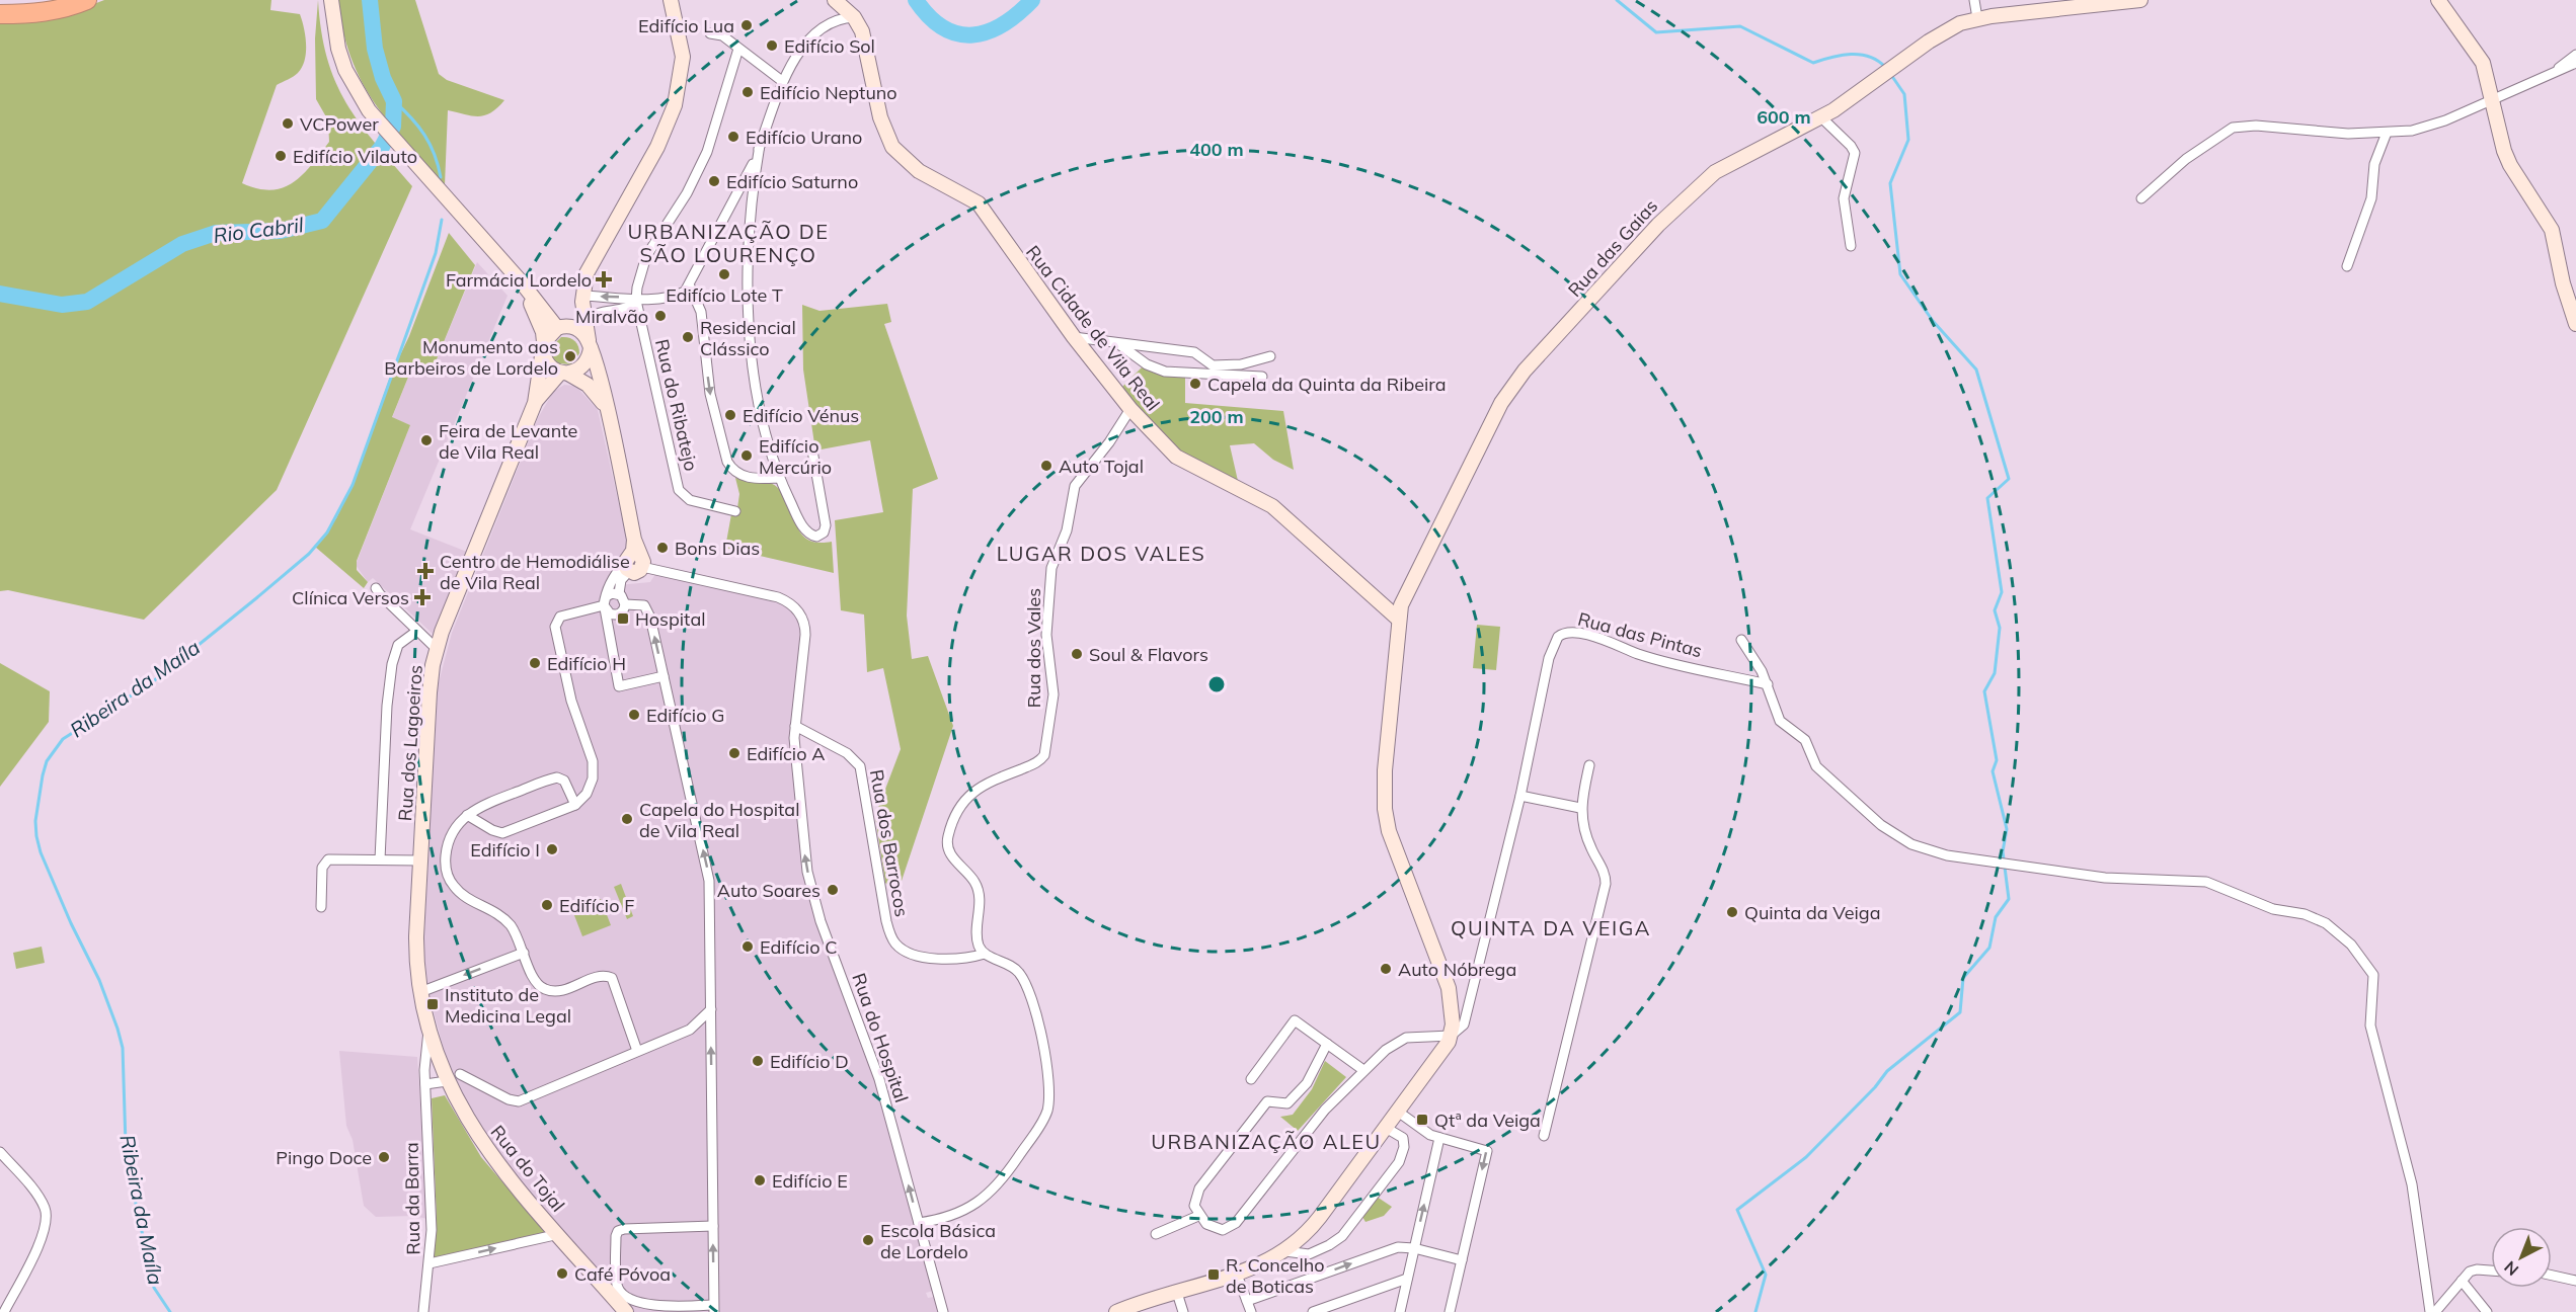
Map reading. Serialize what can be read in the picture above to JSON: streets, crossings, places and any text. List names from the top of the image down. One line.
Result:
{"streets":{"street":["Rua das Gaias","Rua Cidade de Vila Real","Rua do Ribatejo","Rua das Pintas","Rua dos Vales","Rua dos Lagoeiros","Rua dos Barrocos","Rua do Hospital","Rua do Tojal","Rua da Barra"]},"crossings":[["Rua das Gaias","Rua Cidade de Vila Real"],["Rua Cidade de Vila Real","Rua dos Vales"],["Rua dos Vales","Rua dos Barrocos"],["Rua dos Lagoeiros","Rua do Tojal"],["Rua dos Lagoeiros","Rua da Barra"],["Rua dos Barrocos","Rua do Hospital"],["Rua do Tojal","Rua da Barra"]],"one_way":["Rua do Hospital"],"districts":["URBANIZAÇÃO DE SÃO LOURENÇO","LUGAR DOS VALES","QUINTA DA VEIGA","URBANIZAÇÃO ALEU"],"water":["Rio Cabril","Ribeira da Maíla"],"places":{"other":["Edifício Lua","Edifício Sol","Edifício Neptuno","VCPower","Edifício Urano","Edifício Vilauto","Edifício Saturno","Edifício Lote T","Miralvão","Residencial Clássico","Monumento aos Barbeiros de Lordelo","Capela da Quinta da Ribeira","Edifício Vénus","Feira de Levante de Vila Real","Edifício Mercúrio","Auto Tojal","Bons Dias","Soul & Flavors","Edifício H","Edifício G","Edifício A","Capela do Hospital de Vila Real","Edifício I","Auto Soares","Edifício F","Quinta da Veiga","Edifício C","Auto Nóbrega","Edifício D","Pingo Doce","Edifício E","Escola Básica de Lordelo","Café Póvoa"],"health":["Farmácia Lordelo","Centro de Hemodiálise de Vila Real","Clínica Versos"],"transit":["Hospital","Instituto de Medicina Legal","Qtª da Veiga","R. Concelho de Boticas"]},"north":"bottom left","rings":["600 m","400 m","200 m"]}
